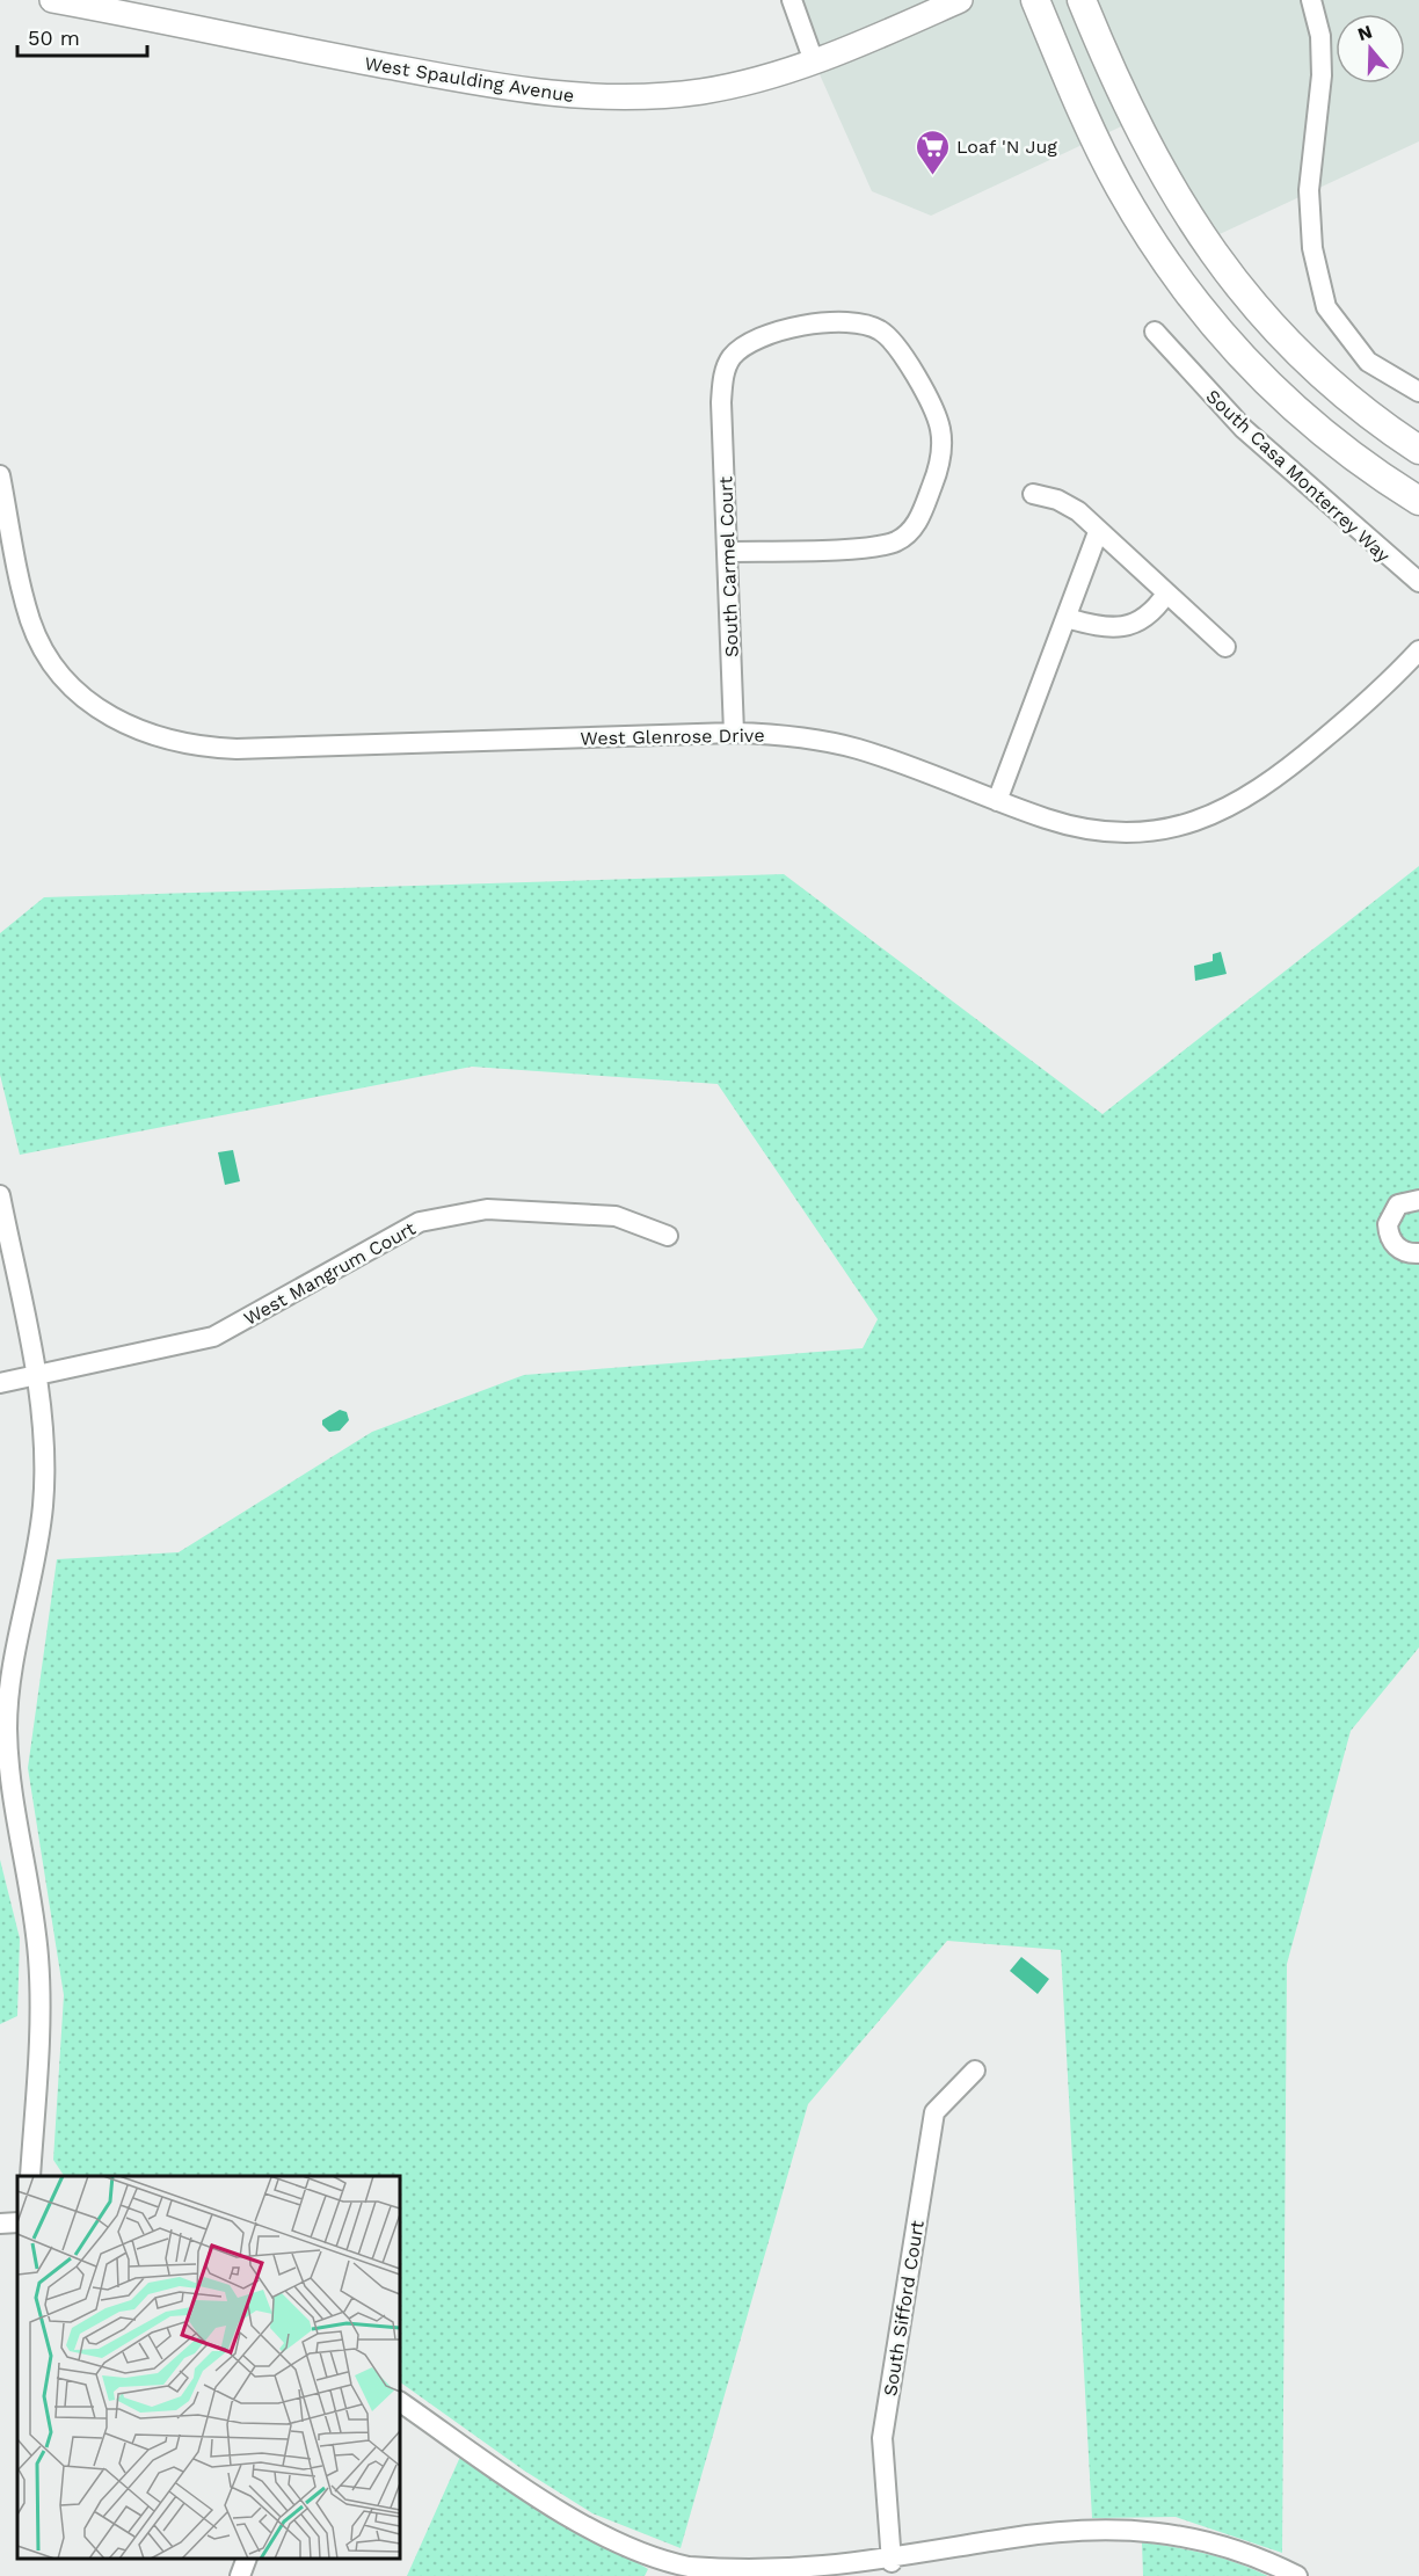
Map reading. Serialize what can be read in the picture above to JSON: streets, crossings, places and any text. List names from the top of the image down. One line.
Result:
{"streets":{"street":["West Spaulding Avenue","South Casa Monterrey Way","South Carmel Court","West Glenrose Drive","West Mangrum Court","South Sifford Court"]},"crossings":[["South Carmel Court","West Glenrose Drive"]],"places":{"supermarket":["Loaf 'N Jug"]},"scale_bar":"50 m","north":"top"}
